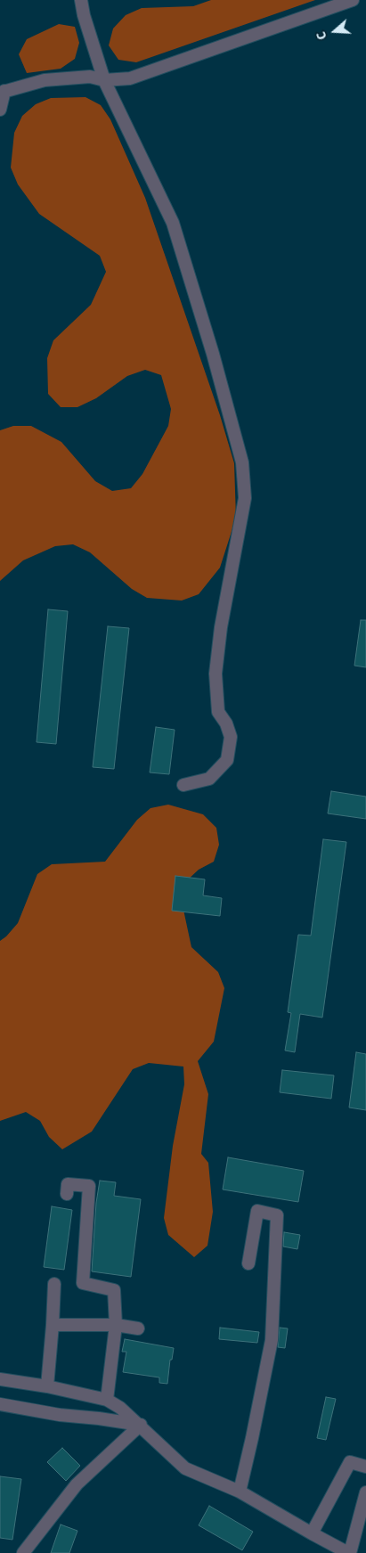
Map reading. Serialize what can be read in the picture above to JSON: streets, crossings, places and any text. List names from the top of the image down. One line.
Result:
{"north":"left"}
